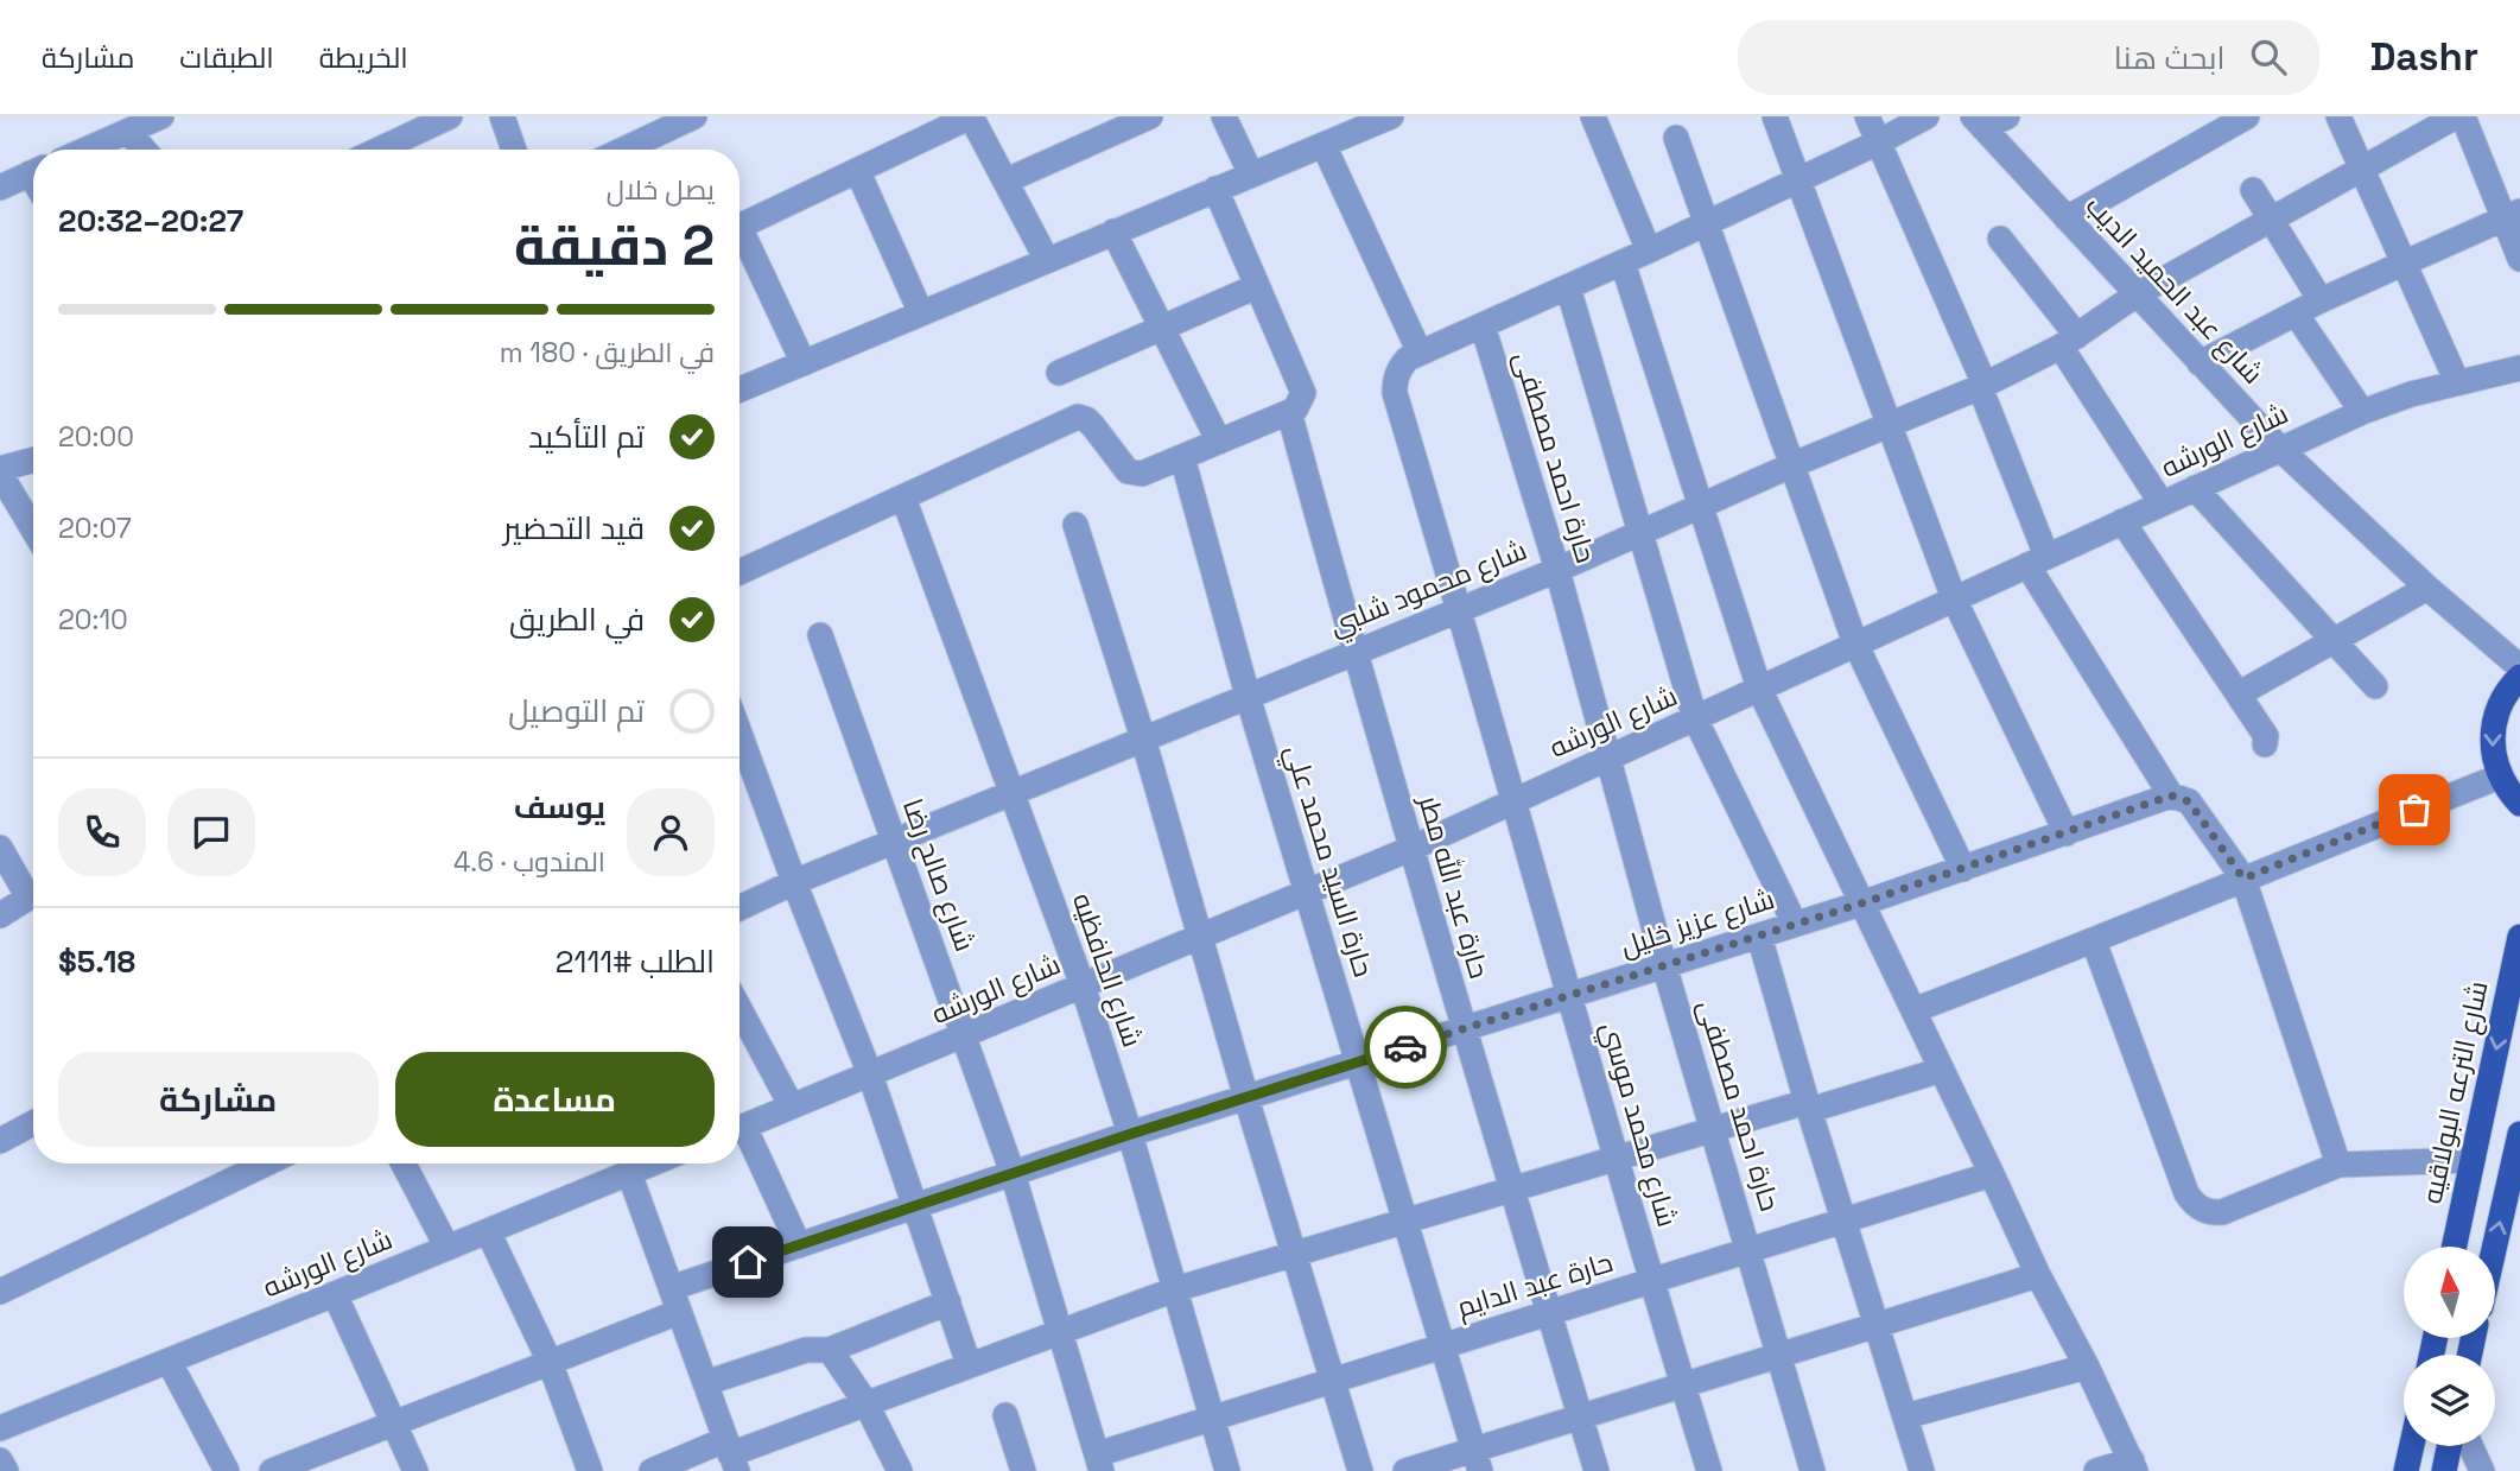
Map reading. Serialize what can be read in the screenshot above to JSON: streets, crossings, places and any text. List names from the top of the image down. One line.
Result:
{"streets":{"main road":["شارع الترعه البولاقيه"],"street":["شارع عبد الحميد الديب","شارع الورشه","حارة احمد مصطفى","شارع محمود شلبي","حارة السيد محمد علي","شارع صالح رضا","حارة عبد الله مطر","شارع عزيز خليل","شارع الحافظيه","شارع محمد موسي","حارة عبد الدايم"]},"crossings":[["شارع عبد الحميد الديب","شارع الورشه"],["شارع عبد الحميد الديب","شارع محمود شلبي"],["شارع الورشه","حارة احمد مصطفى"],["شارع الورشه","حارة السيد محمد علي"],["شارع الورشه","شارع صالح رضا"],["شارع الورشه","حارة عبد الله مطر"],["شارع الورشه","شارع الحافظيه"],["شارع الورشه","شارع محمد موسي"],["حارة احمد مصطفى","شارع محمود شلبي"],["حارة احمد مصطفى","شارع عزيز خليل"],["حارة احمد مصطفى","حارة عبد الدايم"],["شارع محمود شلبي","حارة السيد محمد علي"],["شارع محمود شلبي","شارع صالح رضا"],["شارع محمود شلبي","حارة عبد الله مطر"],["شارع محمود شلبي","شارع الحافظيه"],["شارع محمود شلبي","شارع محمد موسي"],["حارة السيد محمد علي","شارع عزيز خليل"],["حارة السيد محمد علي","حارة عبد الدايم"],["شارع صالح رضا","شارع عزيز خليل"],["شارع صالح رضا","حارة عبد الدايم"],["حارة عبد الله مطر","شارع عزيز خليل"],["حارة عبد الله مطر","حارة عبد الدايم"],["شارع عزيز خليل","شارع الحافظيه"],["شارع عزيز خليل","شارع محمد موسي"],["شارع الحافظيه","حارة عبد الدايم"],["شارع محمد موسي","حارة عبد الدايم"]],"one_way":["شارع الترعه البولاقيه"],"north":"top","page":{"header":"Dashr","search":"ابحث هنا","nav":["الخريطة","الطبقات","مشاركة"],"heading":["2 دقيقة","يصل خلال","20:27–20:32"],"panel":["يوسف","المندوب · 4.6","الطلب #2111","$5.18"],"bar":"في الطريق · 180 m","list":[["تم التأكيد","20:00"],["قيد التحضير","20:07"],["في الطريق","20:10"],"تم التوصيل"],"buttons":["مساعدة","مشاركة"]}}
